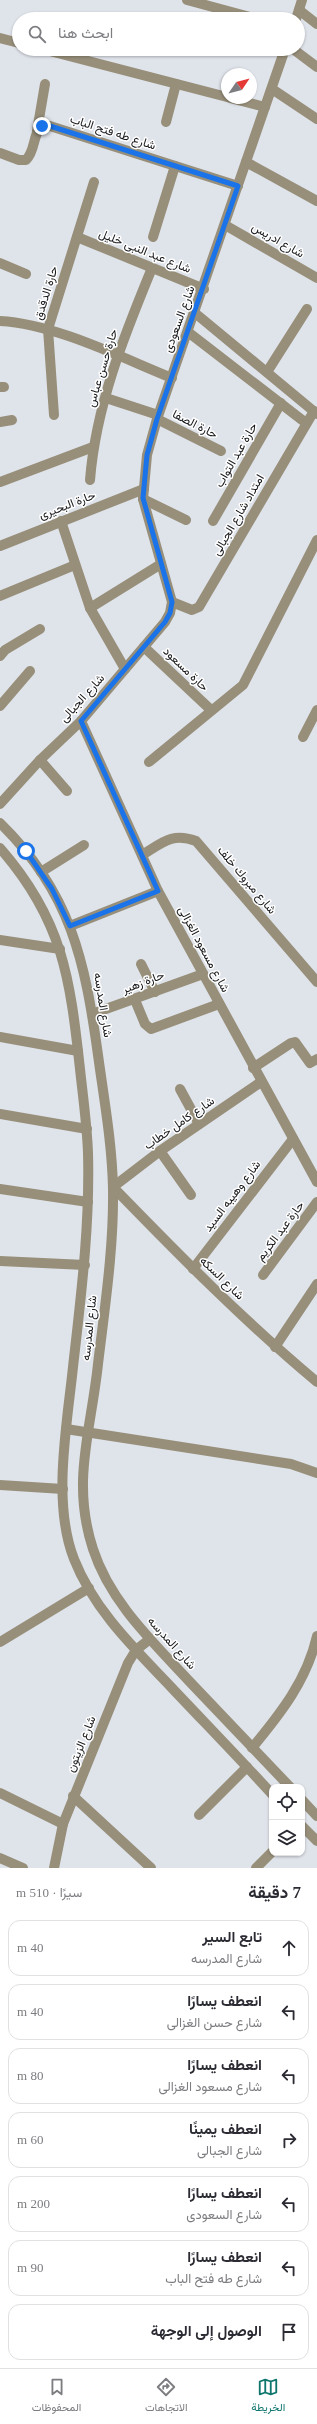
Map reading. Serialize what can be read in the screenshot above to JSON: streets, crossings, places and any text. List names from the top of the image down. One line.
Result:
{"streets":{"street":["شارع طه فتح الباب","شارع ادريس","شارع عبد النبى خليل","حارة الدقدق","شارع السعودى","حارة حسن عباس","حارة الصفا","حارة عبد التواب","حارة البحيرى","امتداد شارع الجبالى","حارة مسعود","شارع الجبالى","شارع مبروك خلف","شارع مسعود الغزالى","حارة زهير","شارع المدرسه","شارع كامل خطاب","شارع وهيبه السيد","حارة عبد الكريم","شارع السكه","شارع الزيتون"]},"crossings":[["شارع طه فتح الباب","شارع السعودى"],["شارع ادريس","شارع السعودى"],["شارع عبد النبى خليل","حارة الدقدق"],["شارع عبد النبى خليل","شارع السعودى"],["شارع عبد النبى خليل","حارة حسن عباس"],["شارع السعودى","حارة الصفا"],["شارع السعودى","حارة البحيرى"],["شارع السعودى","امتداد شارع الجبالى"],["شارع السعودى","شارع الجبالى"],["حارة حسن عباس","حارة الصفا"],["امتداد شارع الجبالى","شارع الجبالى"],["حارة مسعود","شارع الجبالى"],["شارع الجبالى","شارع مسعود الغزالى"],["شارع مبروك خلف","شارع مسعود الغزالى"],["شارع مسعود الغزالى","حارة زهير"],["شارع مسعود الغزالى","شارع كامل خطاب"],["شارع مسعود الغزالى","شارع وهيبه السيد"],["حارة زهير","شارع المدرسه"],["شارع المدرسه","شارع كامل خطاب"],["شارع المدرسه","شارع السكه"],["شارع المدرسه","شارع الزيتون"],["شارع كامل خطاب","شارع السكه"],["شارع وهيبه السيد","شارع السكه"]],"north":"top right","page":{"search":"ابحث هنا","heading":["7 دقيقة","سيرًا · 510 m"],"list":[["تابع السير","شارع المدرسه","40 m"],["انعطف يسارًا","شارع حسن الغزالى","40 m"],["انعطف يسارًا","شارع مسعود الغزالى","80 m"],["انعطف يمينًا","شارع الجبالى","60 m"],["انعطف يسارًا","شارع السعودى","200 m"],["انعطف يسارًا","شارع طه فتح الباب","90 m"],"الوصول إلى الوجهة"],"nav":["الخريطة","الاتجاهات","المحفوظات"]}}
